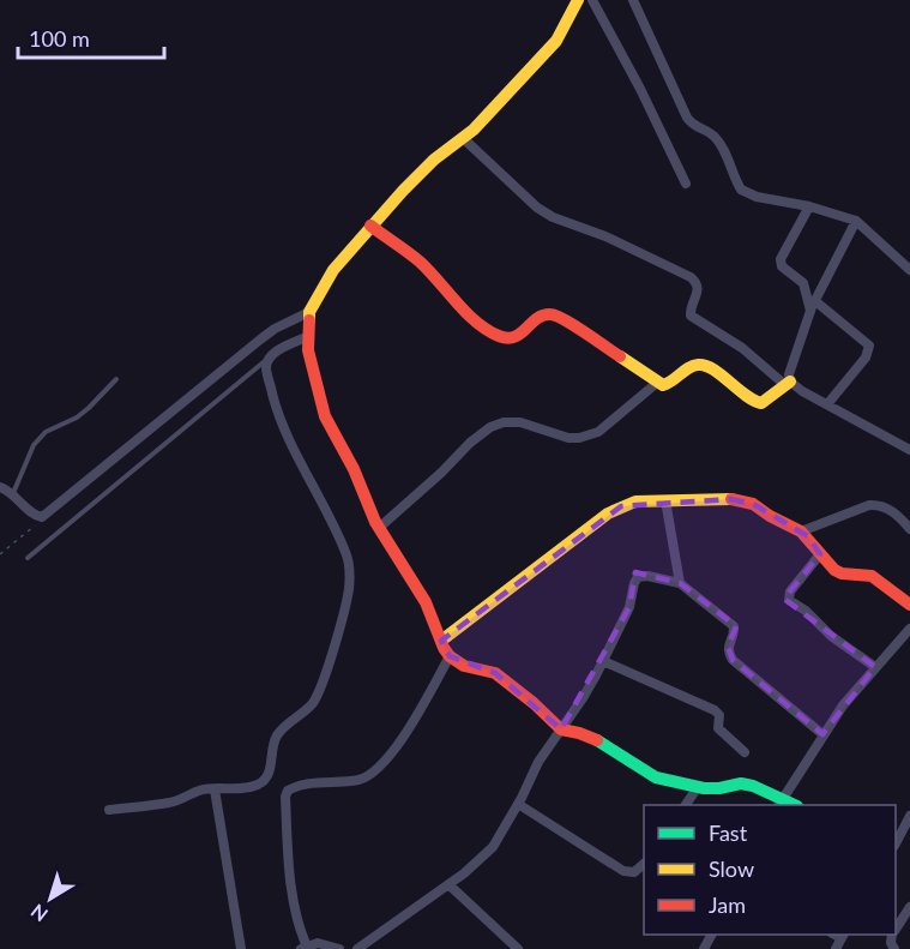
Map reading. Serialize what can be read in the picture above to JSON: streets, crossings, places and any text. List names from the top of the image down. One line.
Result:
{"legend":["Fast","Slow","Jam"],"scale_bar":"100 m","north":"bottom left"}
